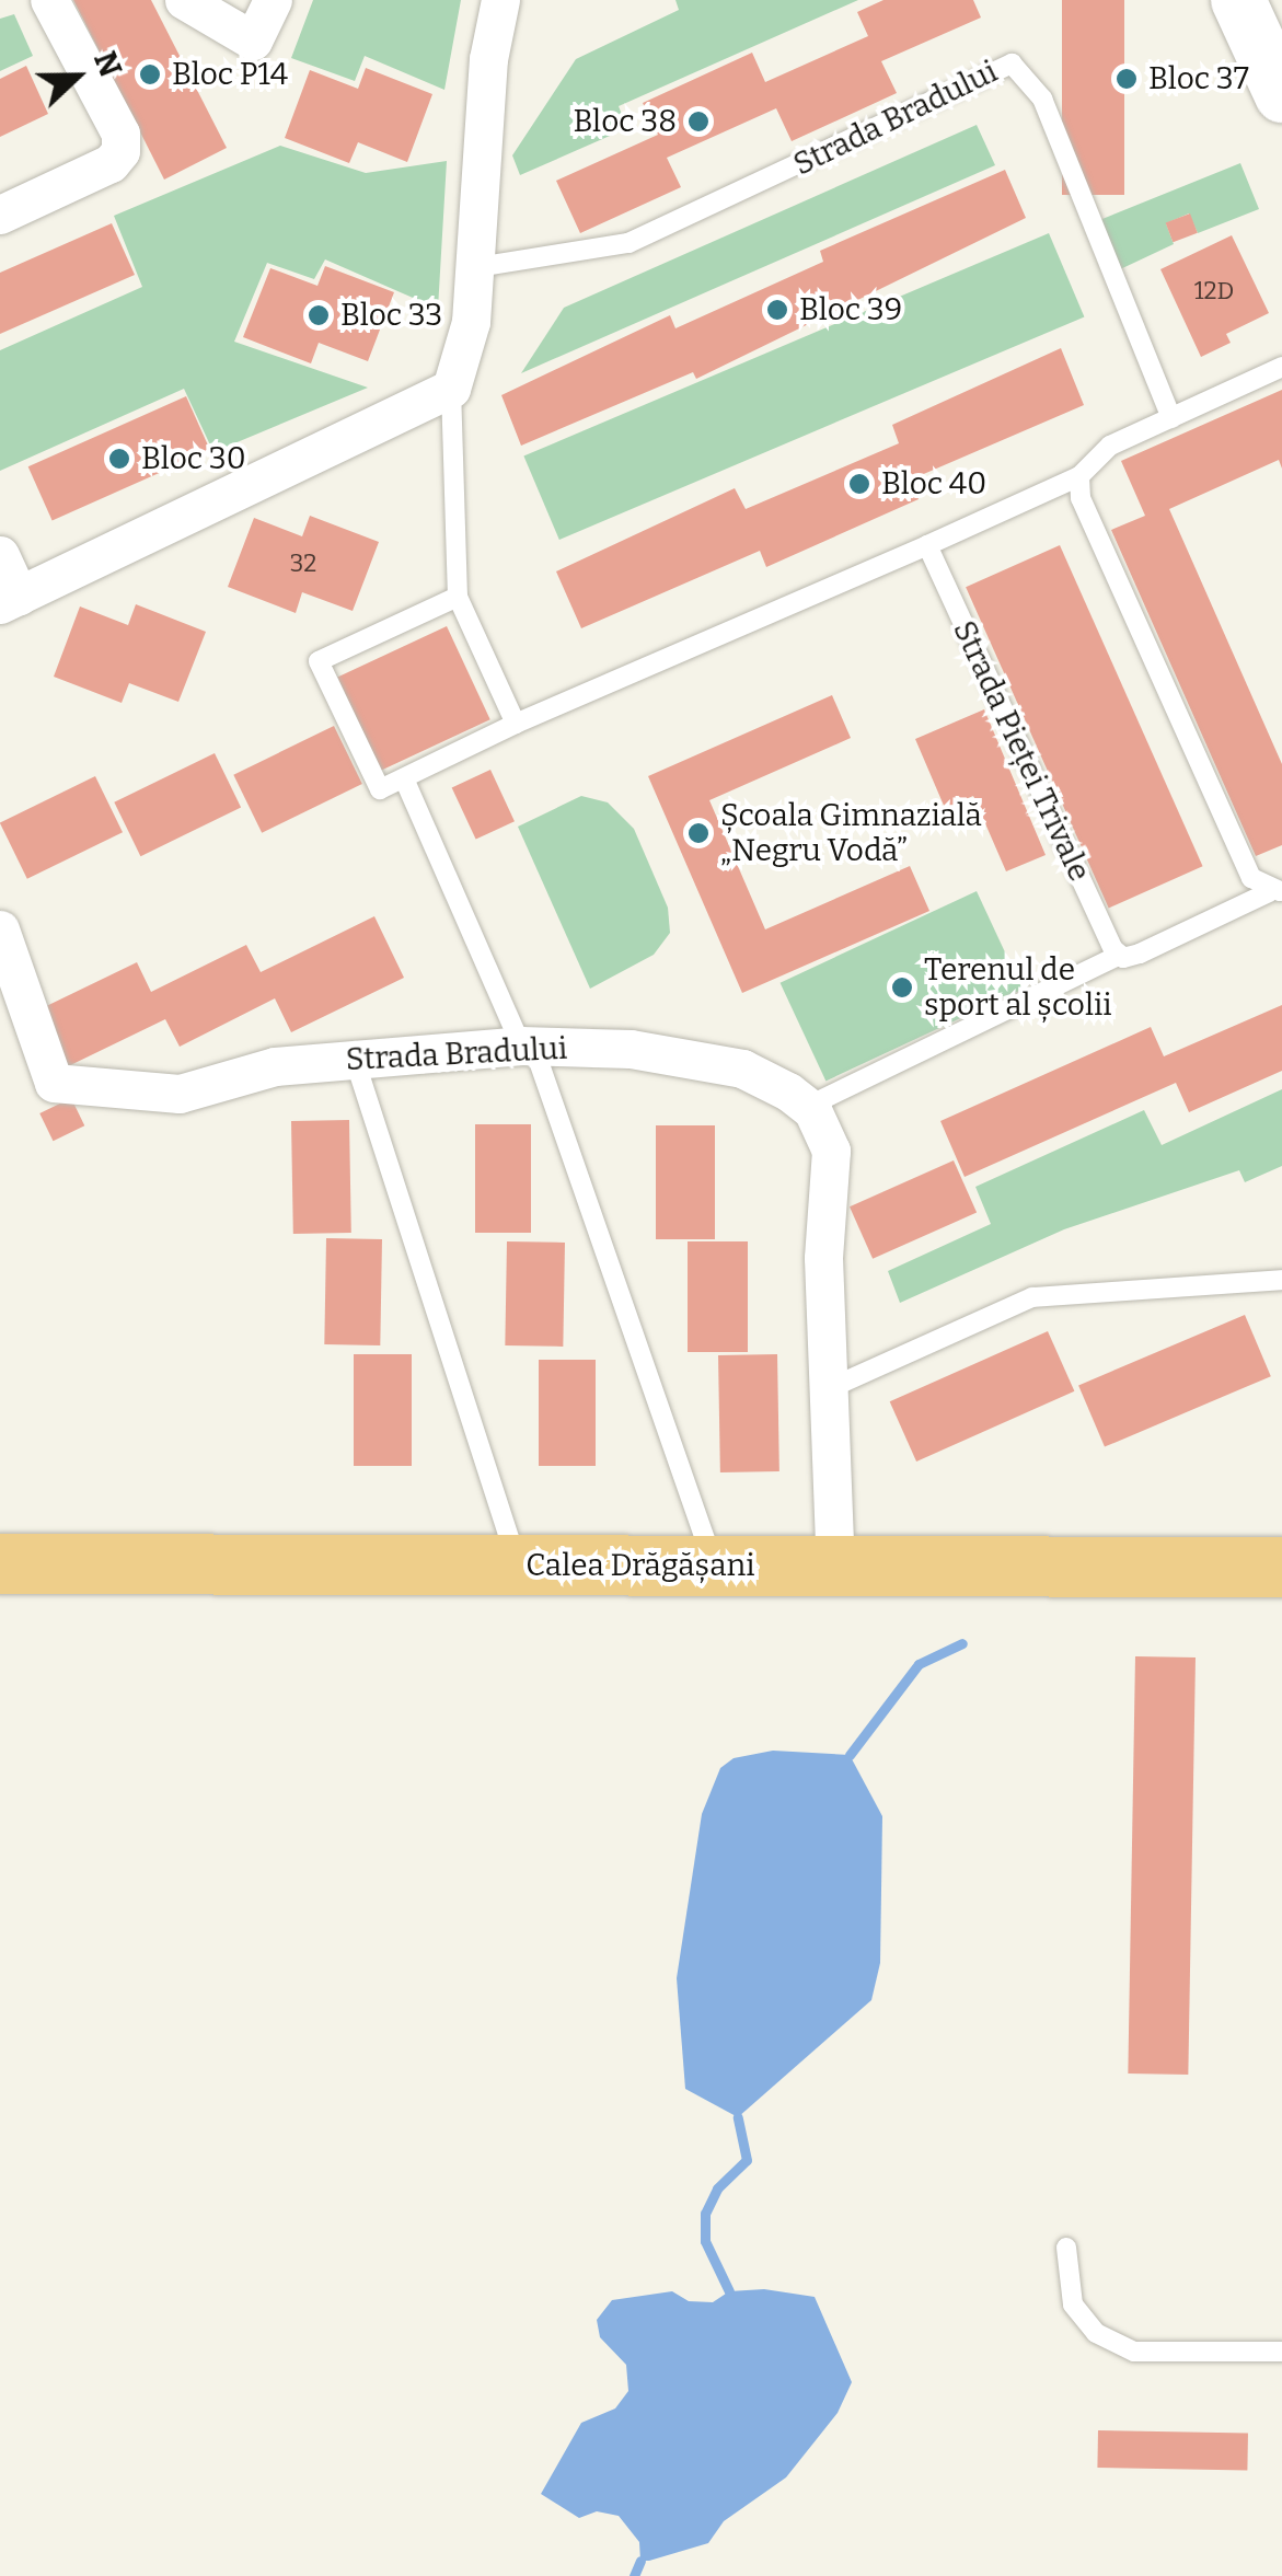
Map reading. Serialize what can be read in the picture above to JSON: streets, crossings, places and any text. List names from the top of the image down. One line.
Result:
{"streets":{"main road":["Calea Drăgășani"],"street":["Strada Bradului"],"lane":["Strada Pieței Trivale"]},"places":["Bloc P14","Bloc 37","Bloc 38","Bloc 39","Bloc 33","Bloc 30","Bloc 40","Școala Gimnazială „Negru Vodă”","Terenul de sport al școlii"],"house_numbers":["12D","32"],"north":"right"}
